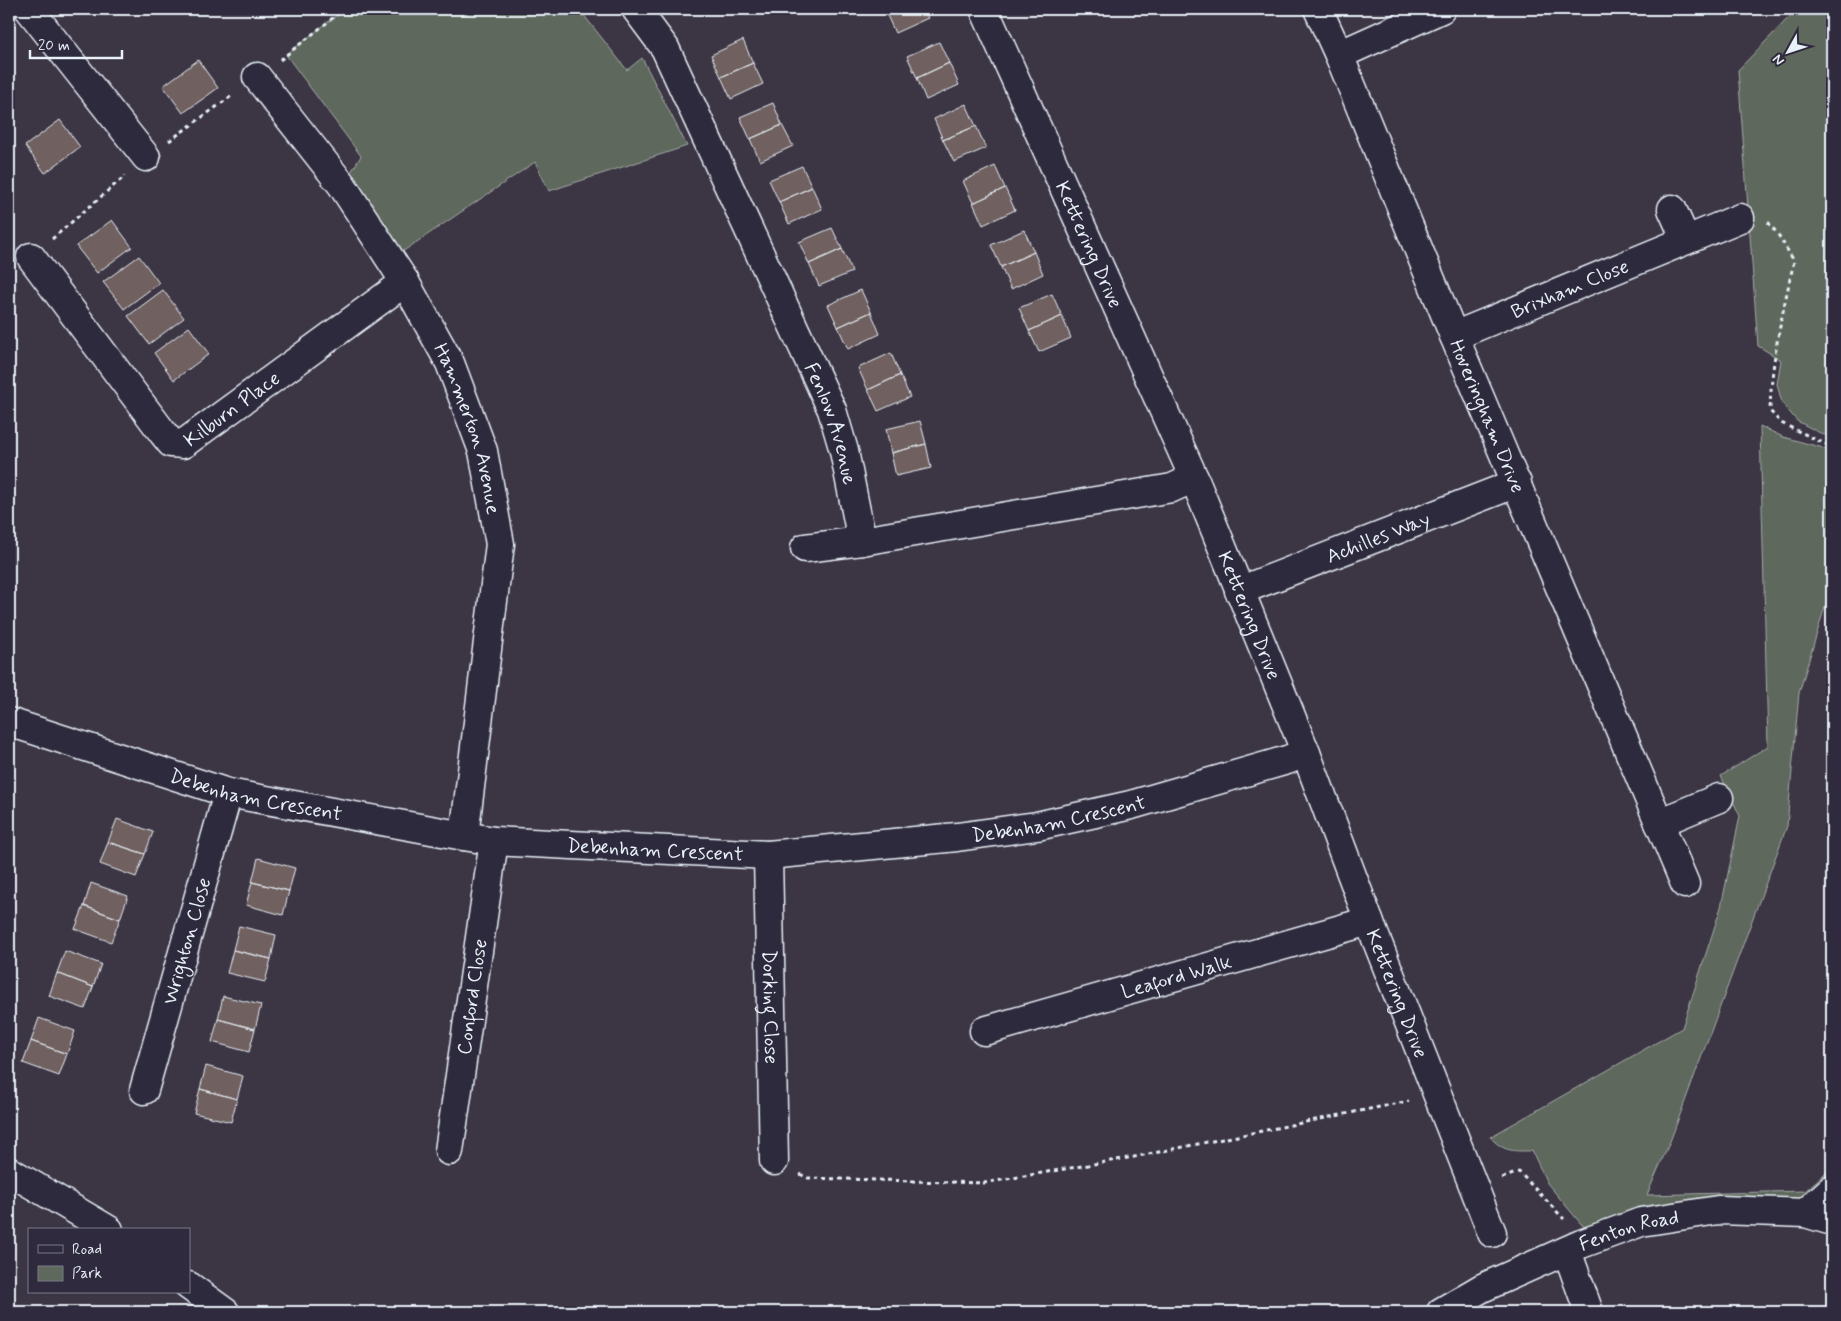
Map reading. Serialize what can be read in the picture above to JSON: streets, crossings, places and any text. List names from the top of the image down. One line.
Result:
{"streets":{"street":["Kettering Drive","Brixham Close","Kilburn Place","Hoveringham Drive","Fenlow Avenue","Hammerton Avenue","Achilles Way","Debenham Crescent","Wrighton Close","Leaford Walk","Conford Close","Dorking Close","Fenton Road"]},"crossings":[["Kettering Drive","Achilles Way"],["Kettering Drive","Debenham Crescent"],["Kettering Drive","Leaford Walk"],["Brixham Close","Hoveringham Drive"],["Kilburn Place","Hammerton Avenue"],["Hoveringham Drive","Achilles Way"],["Hammerton Avenue","Debenham Crescent"],["Debenham Crescent","Wrighton Close"],["Debenham Crescent","Conford Close"],["Debenham Crescent","Dorking Close"]],"legend":["Road","Park"],"scale_bar":"20 m","north":"bottom left"}
